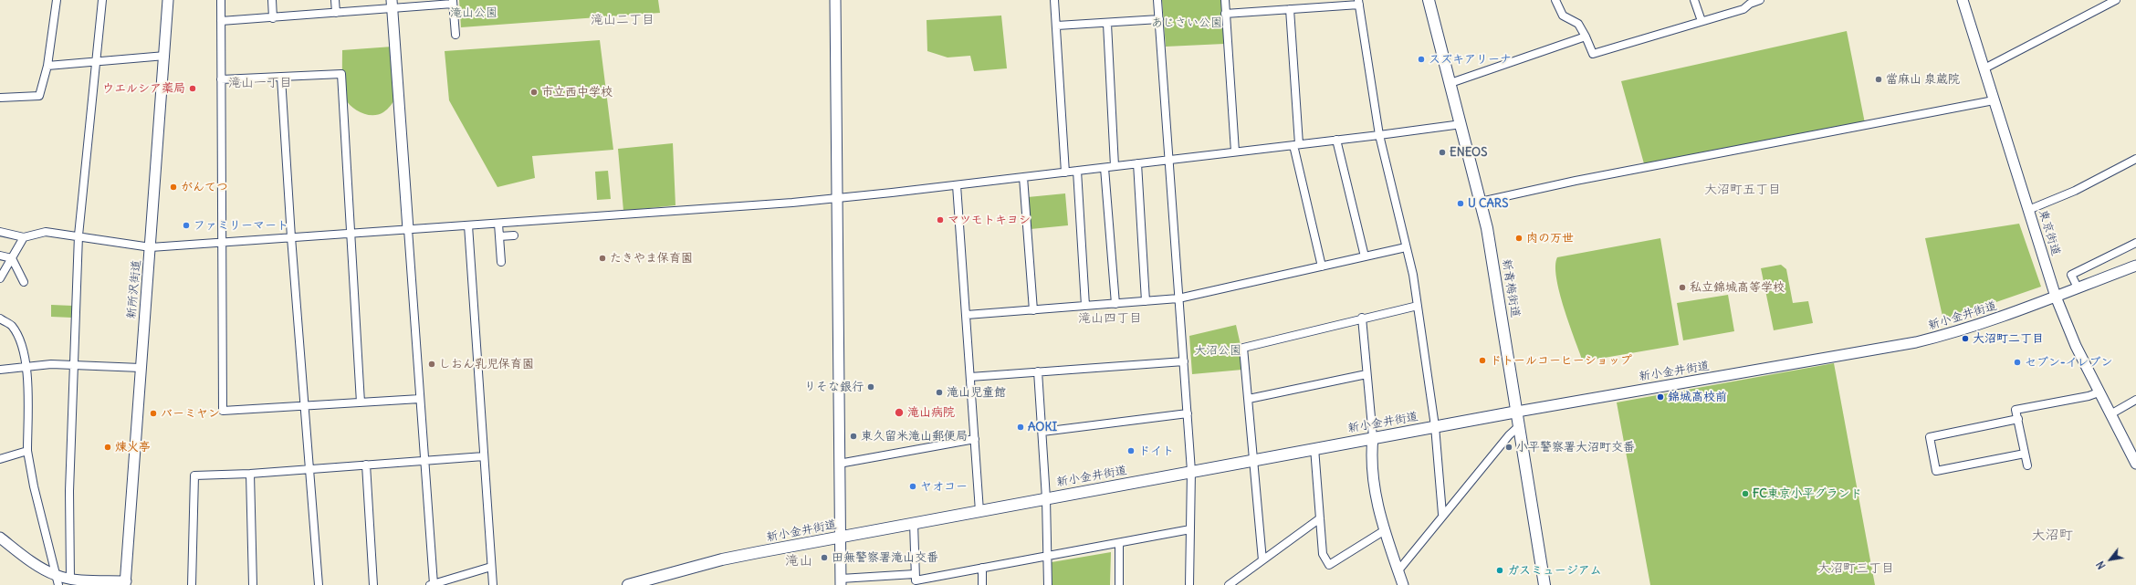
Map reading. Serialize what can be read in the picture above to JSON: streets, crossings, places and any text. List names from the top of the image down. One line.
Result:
{"streets":{"main road":["新青梅街道","新小金井街道"],"street":["東京街道","新所沢街道"]},"crossings":[["東京街道","新小金井街道"],["新青梅街道","新小金井街道"]],"districts":["滝山二丁目","滝山一丁目","大沼町五丁目","滝山四丁目","大沼町","滝山","大沼町三丁目"],"parks":["滝山公園","あじさい公園","大沼公園"],"places":["スズキアリーナ","當麻山 泉蔵院","ウエルシア薬局","市立西中学校","ENEOS","がんてつ","U CARS","マツモトキヨシ","ファミリーマート","肉の万世","たきやま保育園","私立錦城高等学校","大沼町二丁目","ドトールコーヒーショップ","セブン-イレブン","しおん乳児保育園","りそな銀行","滝山児童館","錦城高校前","滝山病院","バーミヤン","AOKI","東久留米滝山郵便局","煉火亭","小平警察署大沼町交番","ドイト","ヤオコー","FC東京小平グランド","田無警察署滝山交番","ガスミュージアム"],"north":"bottom left"}
